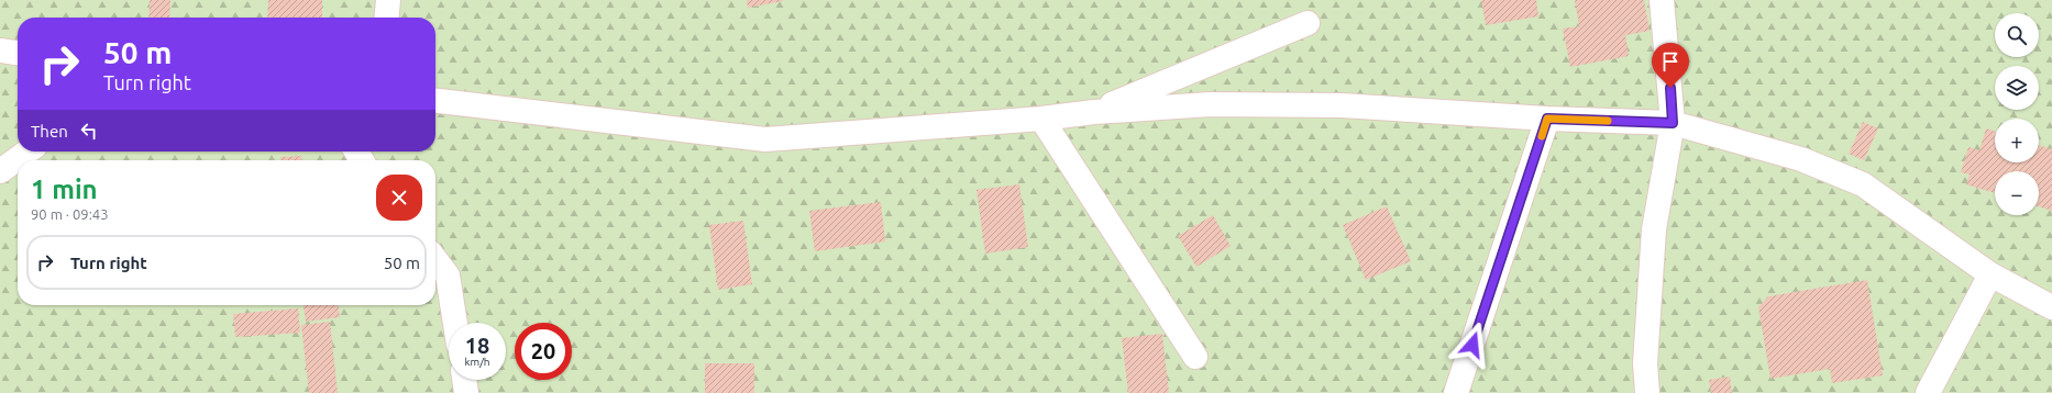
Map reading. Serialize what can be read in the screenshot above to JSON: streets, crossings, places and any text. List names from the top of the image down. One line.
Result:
{"page":{"map_buttons":["+","−"],"turn":["50 m","Turn right"],"then":"Then","heading":["1 min","90 m · 09:43"],"list":[{"name":"Turn right","value":"50 m"}],"speed":"18 km/h","limit":"20"}}
